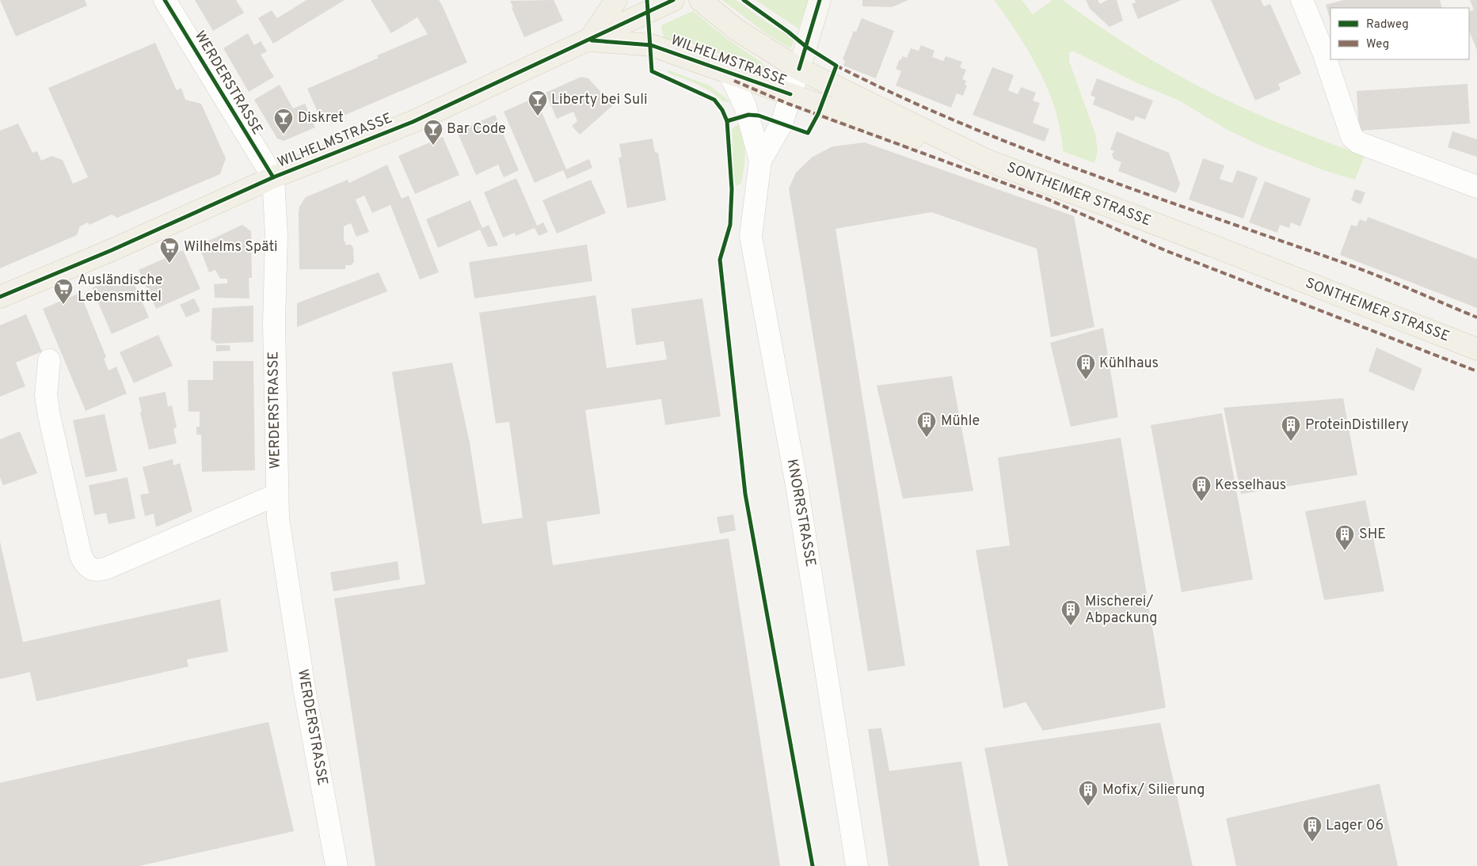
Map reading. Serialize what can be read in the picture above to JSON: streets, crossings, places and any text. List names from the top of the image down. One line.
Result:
{"streets":{"main road":["WILHELMSTRASSE","SONTHEIMER STRASSE"],"street":["WERDERSTRASSE","KNORRSTRASSE"]},"crossings":[["WILHELMSTRASSE","WERDERSTRASSE"],["WILHELMSTRASSE","SONTHEIMER STRASSE"],["WILHELMSTRASSE","KNORRSTRASSE"],["SONTHEIMER STRASSE","KNORRSTRASSE"]],"places":{"bar":["Liberty bei Suli","Diskret","Bar Code"],"supermarket":["Wilhelms Späti","Ausländische Lebensmittel"],"building":["Kühlhaus","Mühle","ProteinDistillery","Kesselhaus","SHE","Mischerei/ Abpackung","Mofix/ Silierung","Lager 06"]},"legend":["Radweg","Weg"]}
